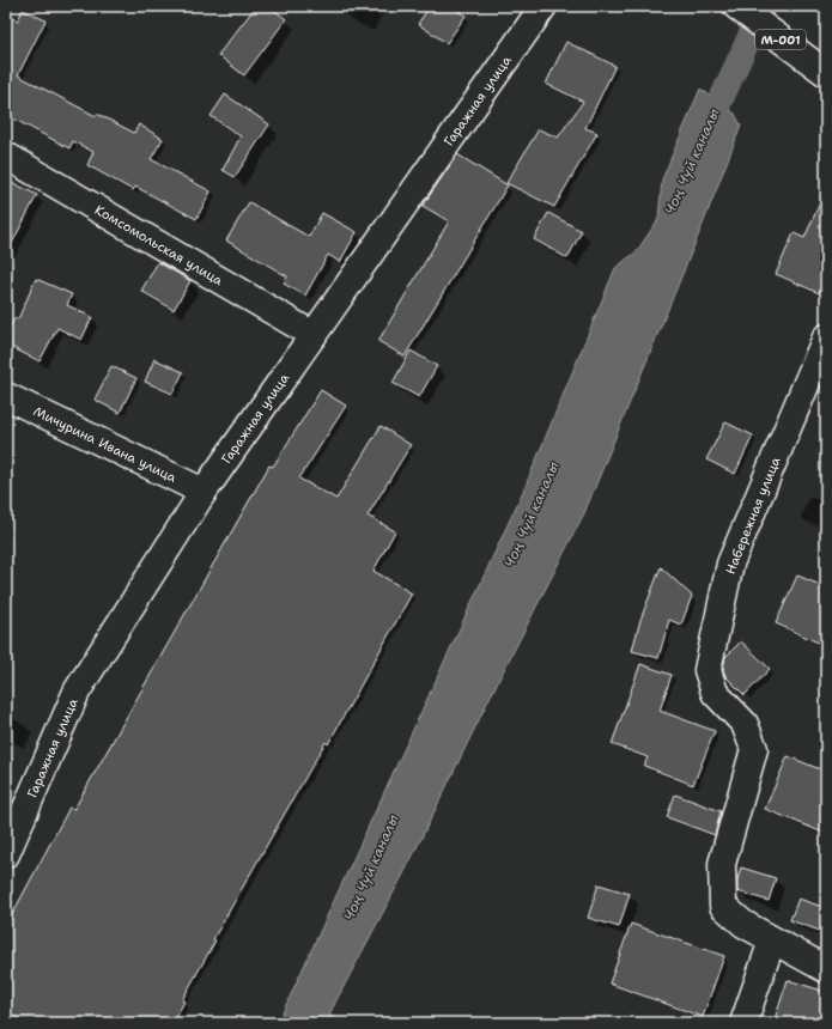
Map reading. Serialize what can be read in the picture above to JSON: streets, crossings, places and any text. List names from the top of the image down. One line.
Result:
{"streets":{"street":["М-001","Гаражная улица","Комсомольская улица","Мичурина Ивана улица","Набережная улица"]},"crossings":[["Гаражная улица","Комсомольская улица"],["Гаражная улица","Мичурина Ивана улица"]],"water":["Чоң Чүй каналы"]}
